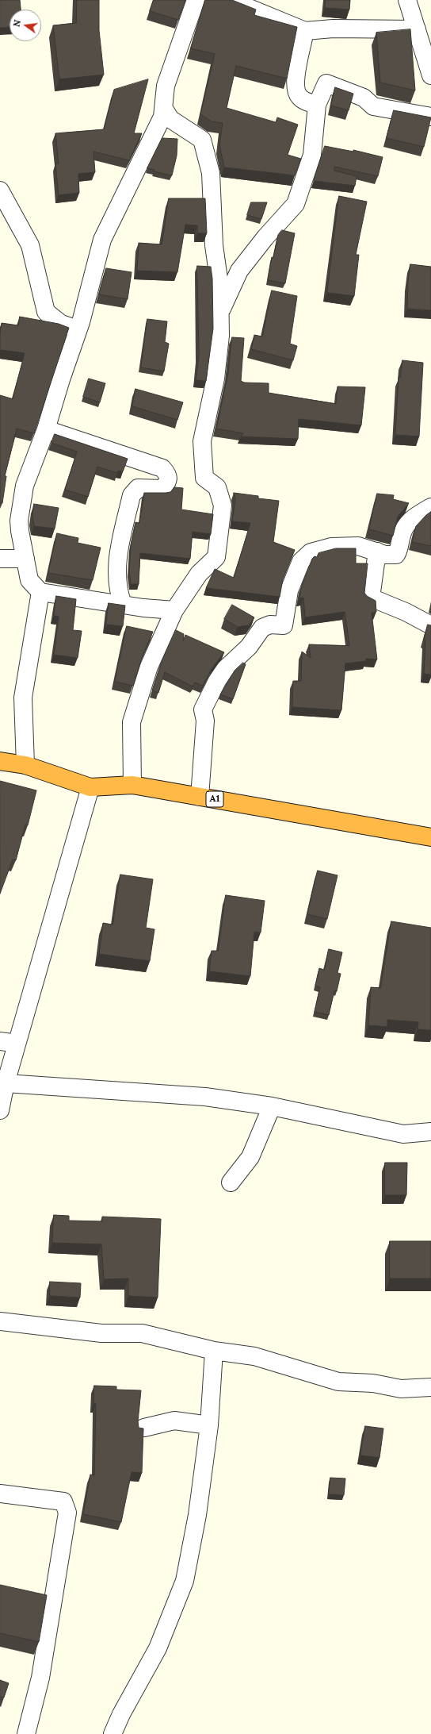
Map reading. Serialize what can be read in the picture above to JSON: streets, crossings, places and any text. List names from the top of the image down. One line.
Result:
{"streets":{"highway":["A1"]},"north":"left"}
